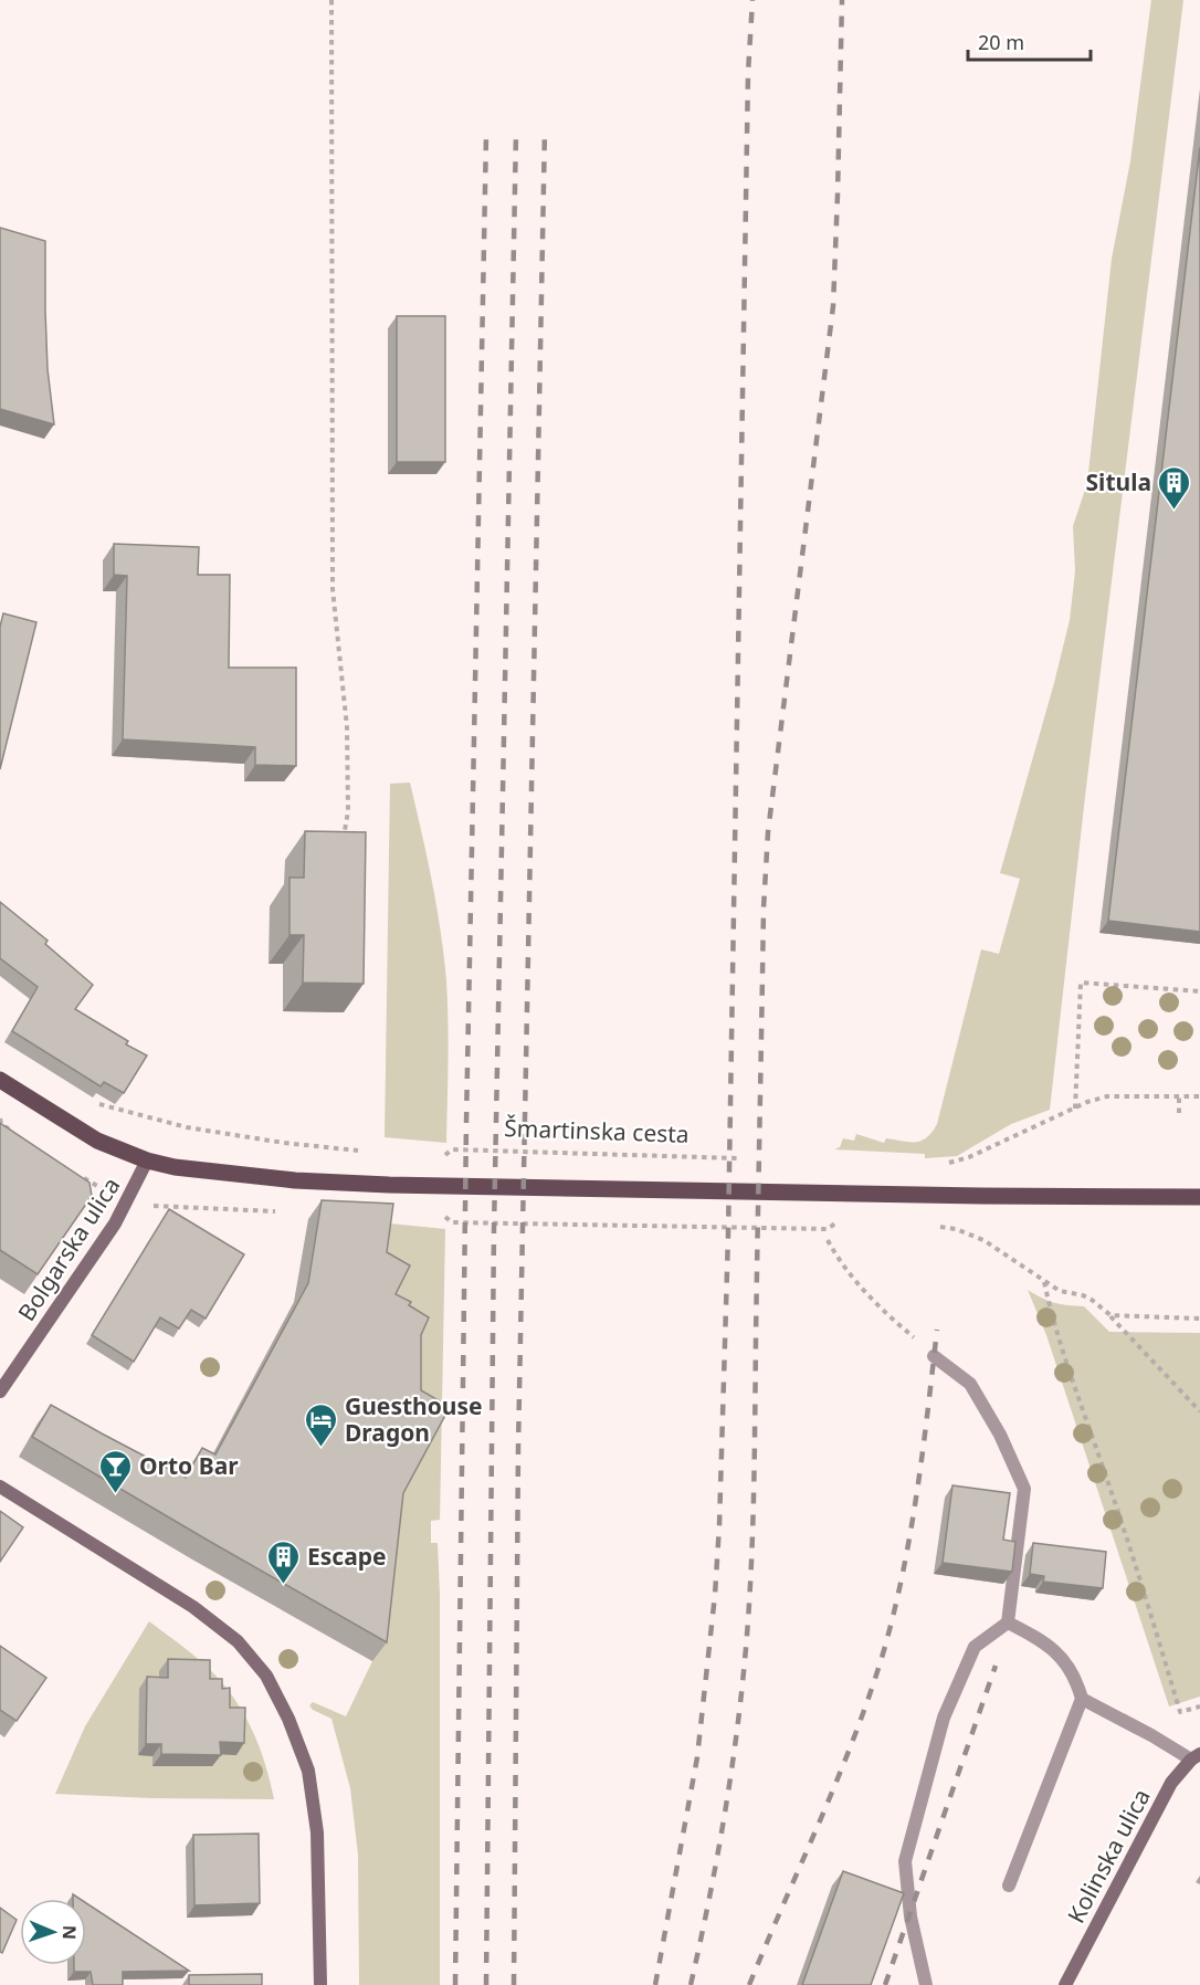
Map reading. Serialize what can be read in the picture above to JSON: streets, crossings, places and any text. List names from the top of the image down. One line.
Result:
{"streets":{"street":["Bolgarska ulica","Kolinska ulica"],"path":["Šmartinska cesta"]},"places":{"building":["Situla","Escape"],"hotel":["Guesthouse Dragon"],"bar":["Orto Bar"]},"scale_bar":"20 m","north":"right"}
